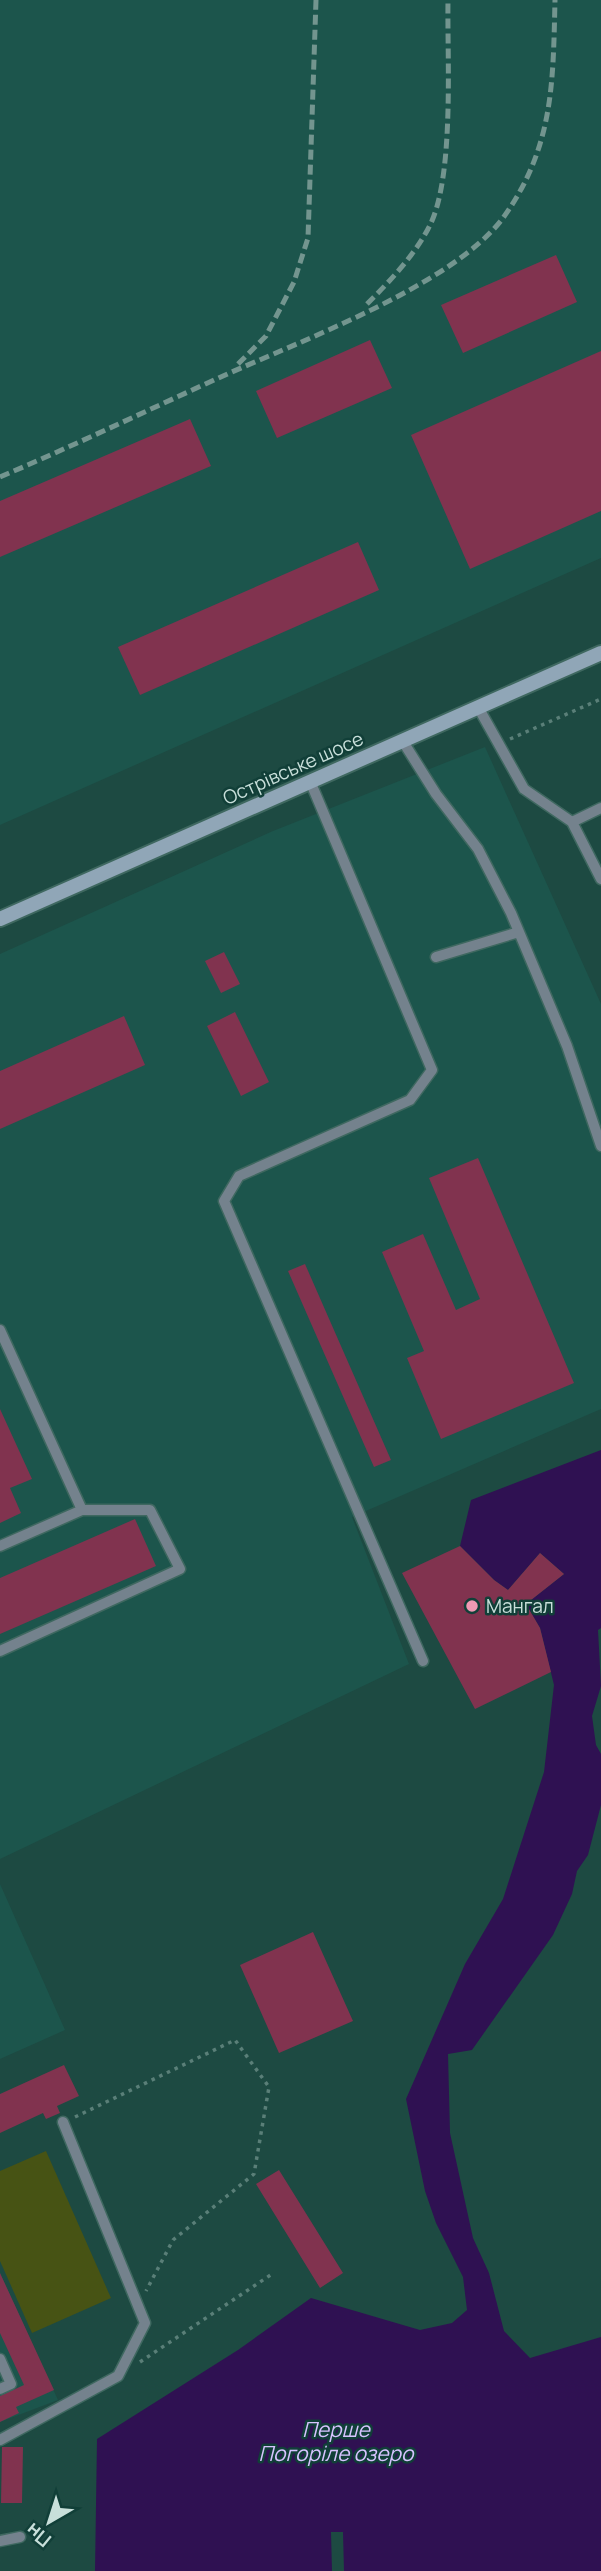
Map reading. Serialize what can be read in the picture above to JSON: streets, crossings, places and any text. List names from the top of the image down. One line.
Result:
{"streets":{"street":["Острівське шосе"]},"water":["Перше Погоріле озеро"],"places":["Мангал"],"north":"bottom left"}
